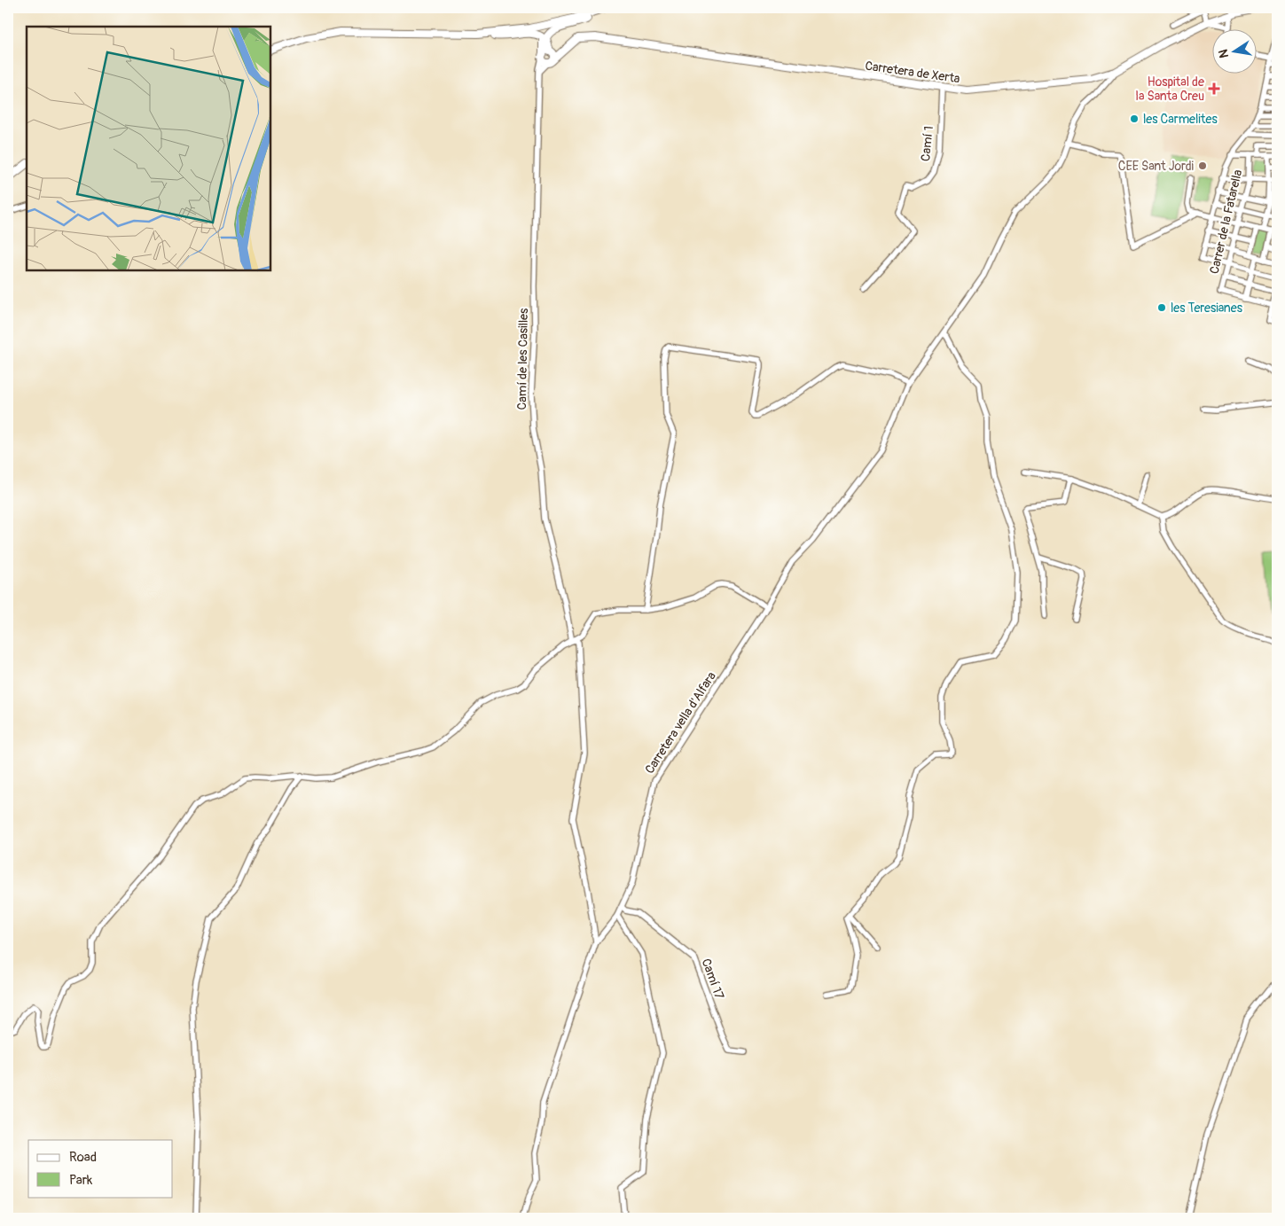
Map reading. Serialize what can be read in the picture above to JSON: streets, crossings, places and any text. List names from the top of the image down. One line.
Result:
{"streets":{"main road":["Carretera de Xerta"],"street":["Camí 1","Carrer de la Fatarella","Camí de les Casilles","Carretera vella d'Alfara","Camí 17"]},"crossings":[["Carretera de Xerta","Camí 1"],["Carretera de Xerta","Carretera vella d'Alfara"],["Camí de les Casilles","Carretera vella d'Alfara"],["Carretera vella d'Alfara","Camí 17"]],"places":{"health":["Hospital de la Santa Creu"],"other":["les Carmelites","CEE Sant Jordi","les Teresianes"]},"legend":["Road","Park"],"north":"left"}
